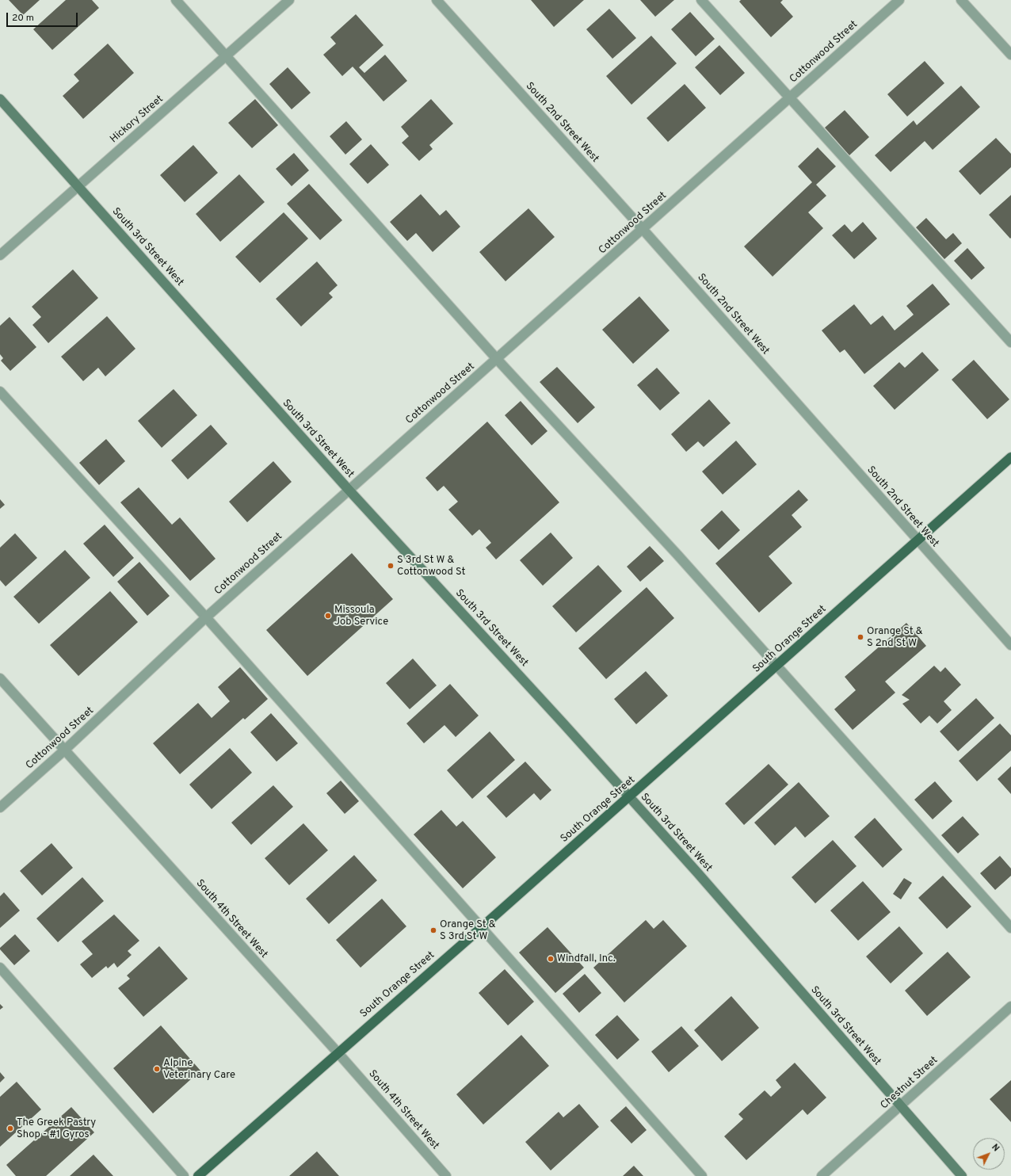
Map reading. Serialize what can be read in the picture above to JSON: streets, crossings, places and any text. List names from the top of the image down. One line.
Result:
{"streets":{"main road":["South 3rd Street West","South Orange Street"],"street":["Cottonwood Street","Hickory Street","South 2nd Street West","South 4th Street West","Chestnut Street"]},"crossings":[["Cottonwood Street","South 2nd Street West"],["Cottonwood Street","South 3rd Street West"],["Cottonwood Street","South 4th Street West"],["Hickory Street","South 3rd Street West"],["South 2nd Street West","South Orange Street"],["South 3rd Street West","South Orange Street"],["South 3rd Street West","Chestnut Street"],["South Orange Street","South 4th Street West"]],"places":["S 3rd St W & Cottonwood St","Missoula Job Service","Orange St & S 2nd St W","Orange St & S 3rd St W","Windfall, Inc.","Alpine Veterinary Care","The Greek Pastry Shop - #1 Gyros"],"scale_bar":"20 m","north":"top right"}
